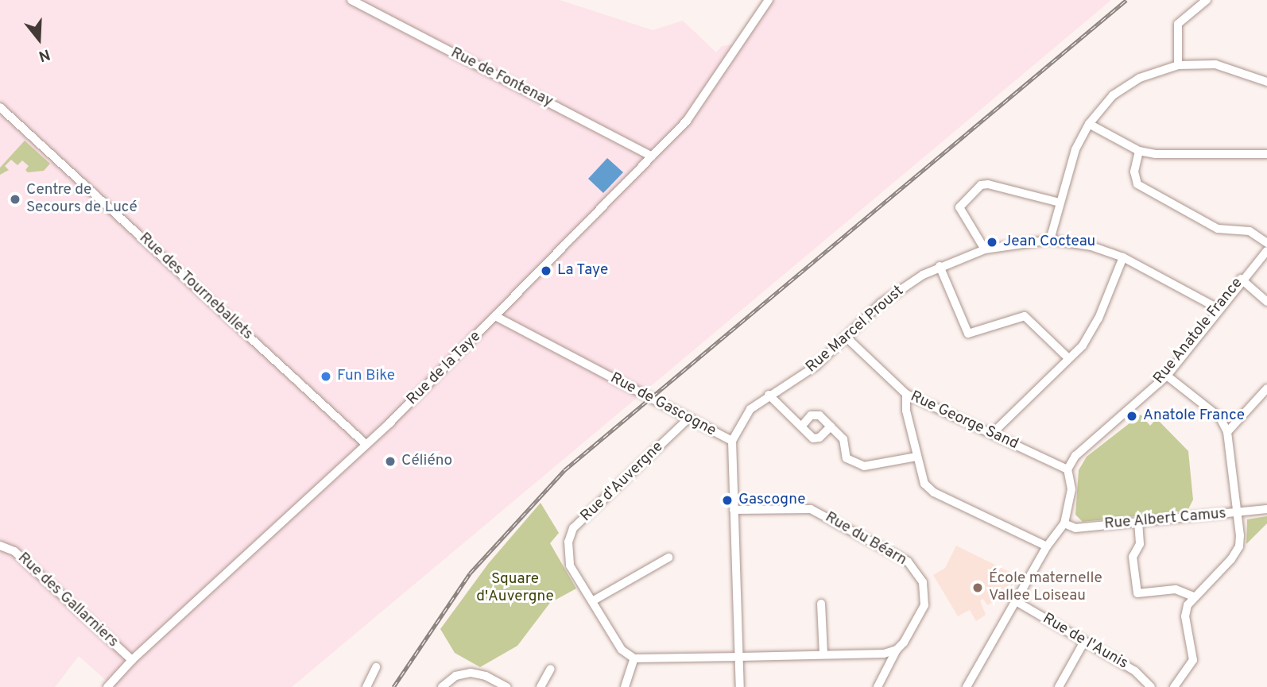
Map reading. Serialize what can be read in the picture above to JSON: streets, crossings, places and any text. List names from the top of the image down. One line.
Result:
{"streets":{"street":["Rue de Fontenay","Rue des Tourneballets","Rue Marcel Proust","Rue Anatole France","Rue de la Taye","Rue de Gascogne","Rue George Sand","Rue d'Auvergne","Rue Albert Camus","Rue du Béarn","Rue des Gallarniers","Rue de l'Aunis"]},"crossings":[["Rue de Fontenay","Rue de la Taye"],["Rue des Tourneballets","Rue de la Taye"],["Rue Marcel Proust","Rue Anatole France"],["Rue Marcel Proust","Rue de Gascogne"],["Rue Marcel Proust","Rue George Sand"],["Rue Anatole France","Rue George Sand"],["Rue de la Taye","Rue de Gascogne"],["Rue de la Taye","Rue des Gallarniers"],["Rue de Gascogne","Rue d'Auvergne"],["Rue de Gascogne","Rue du Béarn"]],"parks":["Square d'Auvergne"],"places":["Centre de Secours de Lucé","Jean Cocteau","La Taye","Fun Bike","Anatole France","Céliéno","Gascogne","École maternelle Vallee Loiseau"],"north":"bottom"}
